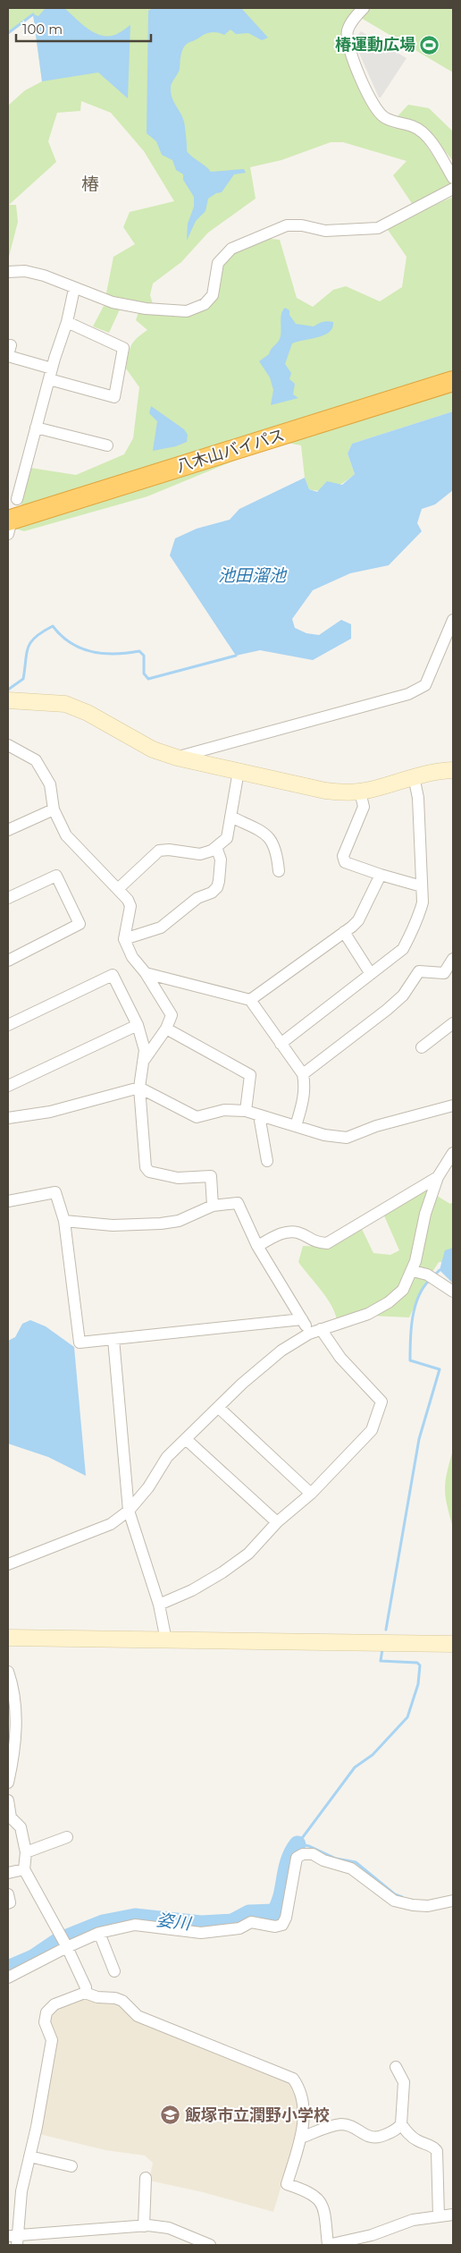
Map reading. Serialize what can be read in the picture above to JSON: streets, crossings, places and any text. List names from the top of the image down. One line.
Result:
{"streets":{"highway":["八木山バイパス"]},"districts":["椿"],"water":["池田溜池","姿川"],"places":{"sports":["椿運動広場"],"school or university":["飯塚市立潤野小学校"]},"scale_bar":"100 m"}
